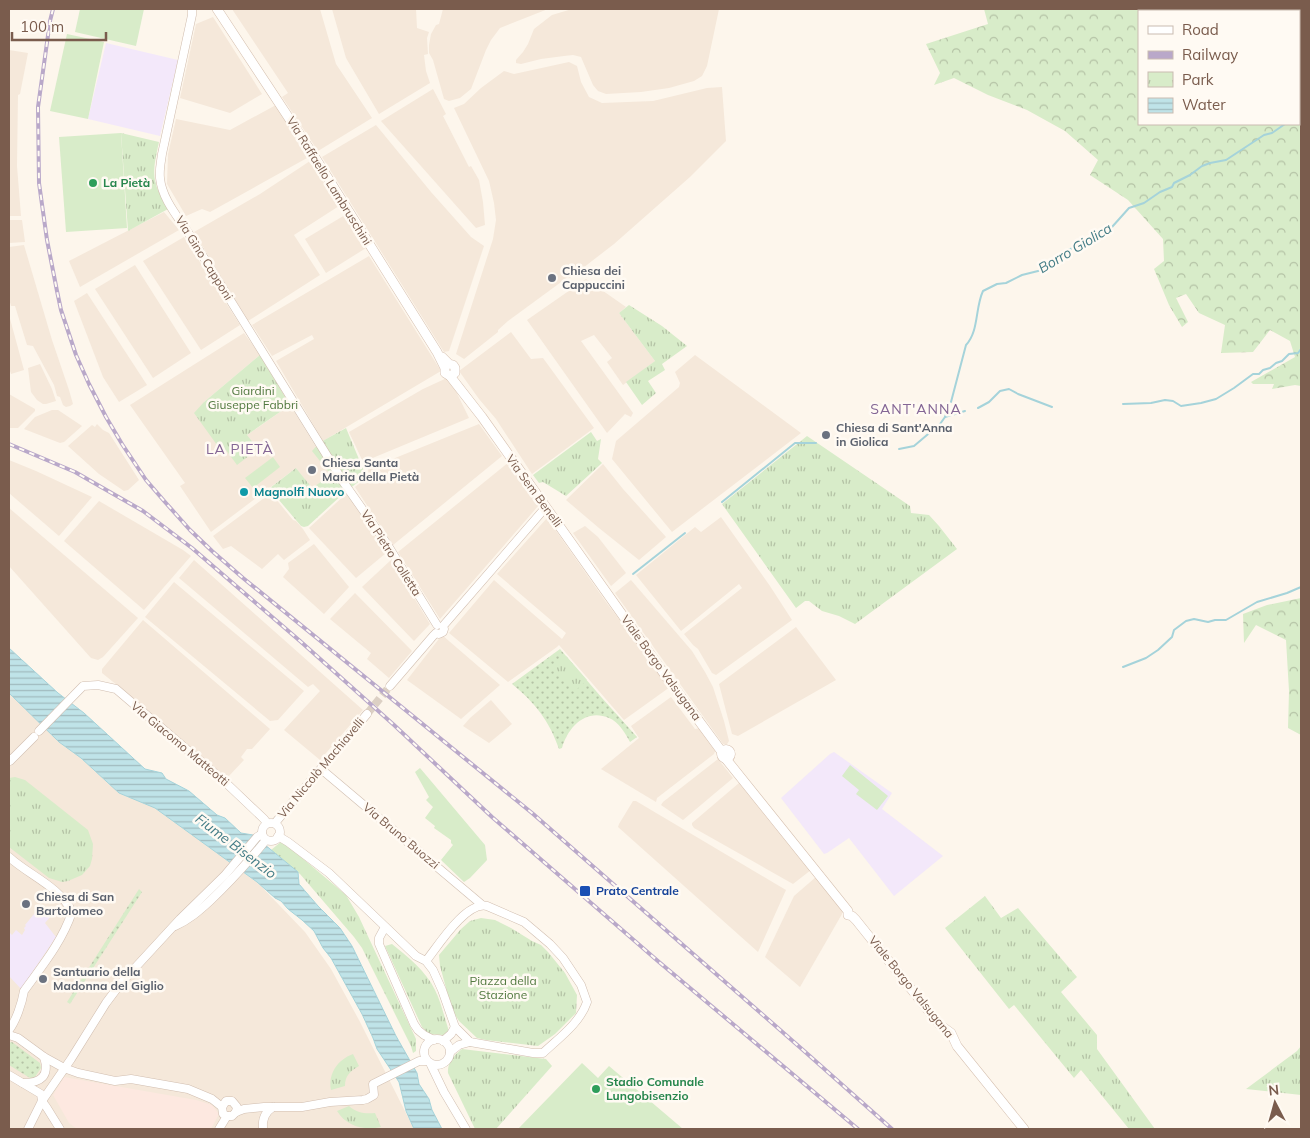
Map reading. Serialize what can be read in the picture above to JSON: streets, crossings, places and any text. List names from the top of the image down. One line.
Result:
{"streets":{"main road":["Via Raffaello Lambruschini","Via Sem Benelli","Viale Borgo Valsugana"],"street":["Via Gino Capponi","Via Pietro Colletta","Via Giacomo Matteotti","Via Niccolò Machiavelli","Via Bruno Buozzi"]},"crossings":[["Via Raffaello Lambruschini","Via Sem Benelli"],["Via Gino Capponi","Via Pietro Colletta"],["Via Sem Benelli","Viale Borgo Valsugana"],["Via Giacomo Matteotti","Via Niccolò Machiavelli"],["Via Niccolò Machiavelli","Via Bruno Buozzi"]],"districts":["SANT'ANNA","LA PIETÀ"],"water":["Borro Giolica","Fiume Bisenzio"],"parks":["Giardini Giuseppe Fabbri","Piazza della Stazione"],"places":{"other":["La Pietà","Chiesa dei Cappuccini","Chiesa di Sant'Anna in Giolica","Chiesa Santa Maria della Pietà","Magnolfi Nuovo","Chiesa di San Bartolomeo","Santuario della Madonna del Giglio","Stadio Comunale Lungobisenzio"],"transit":["Prato Centrale"]},"legend":["Road","Railway","Park","Water"],"scale_bar":"100 m","north":"top"}
